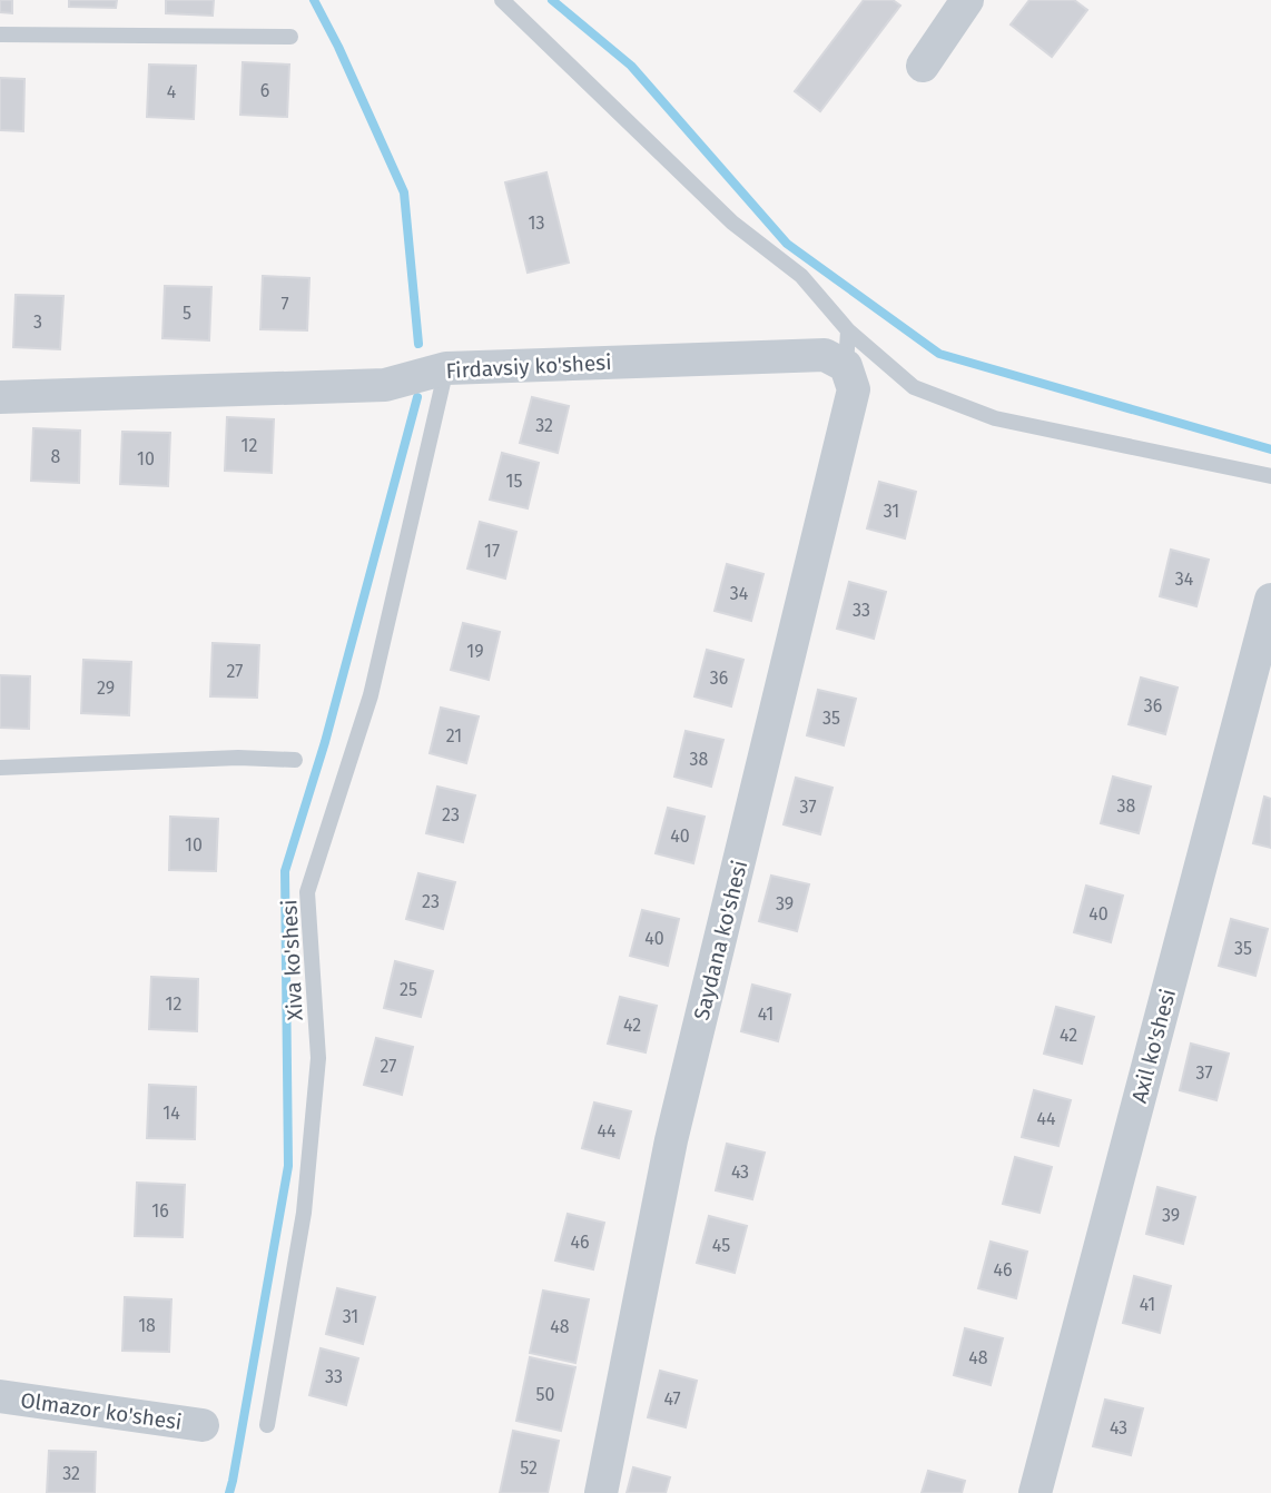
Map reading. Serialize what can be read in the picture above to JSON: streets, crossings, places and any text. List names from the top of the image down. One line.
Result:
{"streets":{"street":["Firdavsiy ko'shesi","Saydana ko'shesi","Axil ko'shesi","Olmazor ko'shesi"],"lane":["Xiva ko'shesi"]},"crossings":[["Firdavsiy ko'shesi","Saydana ko'shesi"],["Firdavsiy ko'shesi","Xiva ko'shesi"]],"house_numbers":["6","4","13","7","5","3","32","12","8","10","15","31","17","34","34","33","19","27","36","29","36","35","21","38","38","37","23","40","10","23","39","40","40","35","25","12","41","42","42","27","37","14","44","44","43","16","39","46","45","46","41","31","18","48","48","33","50","47","43","52","32"]}
